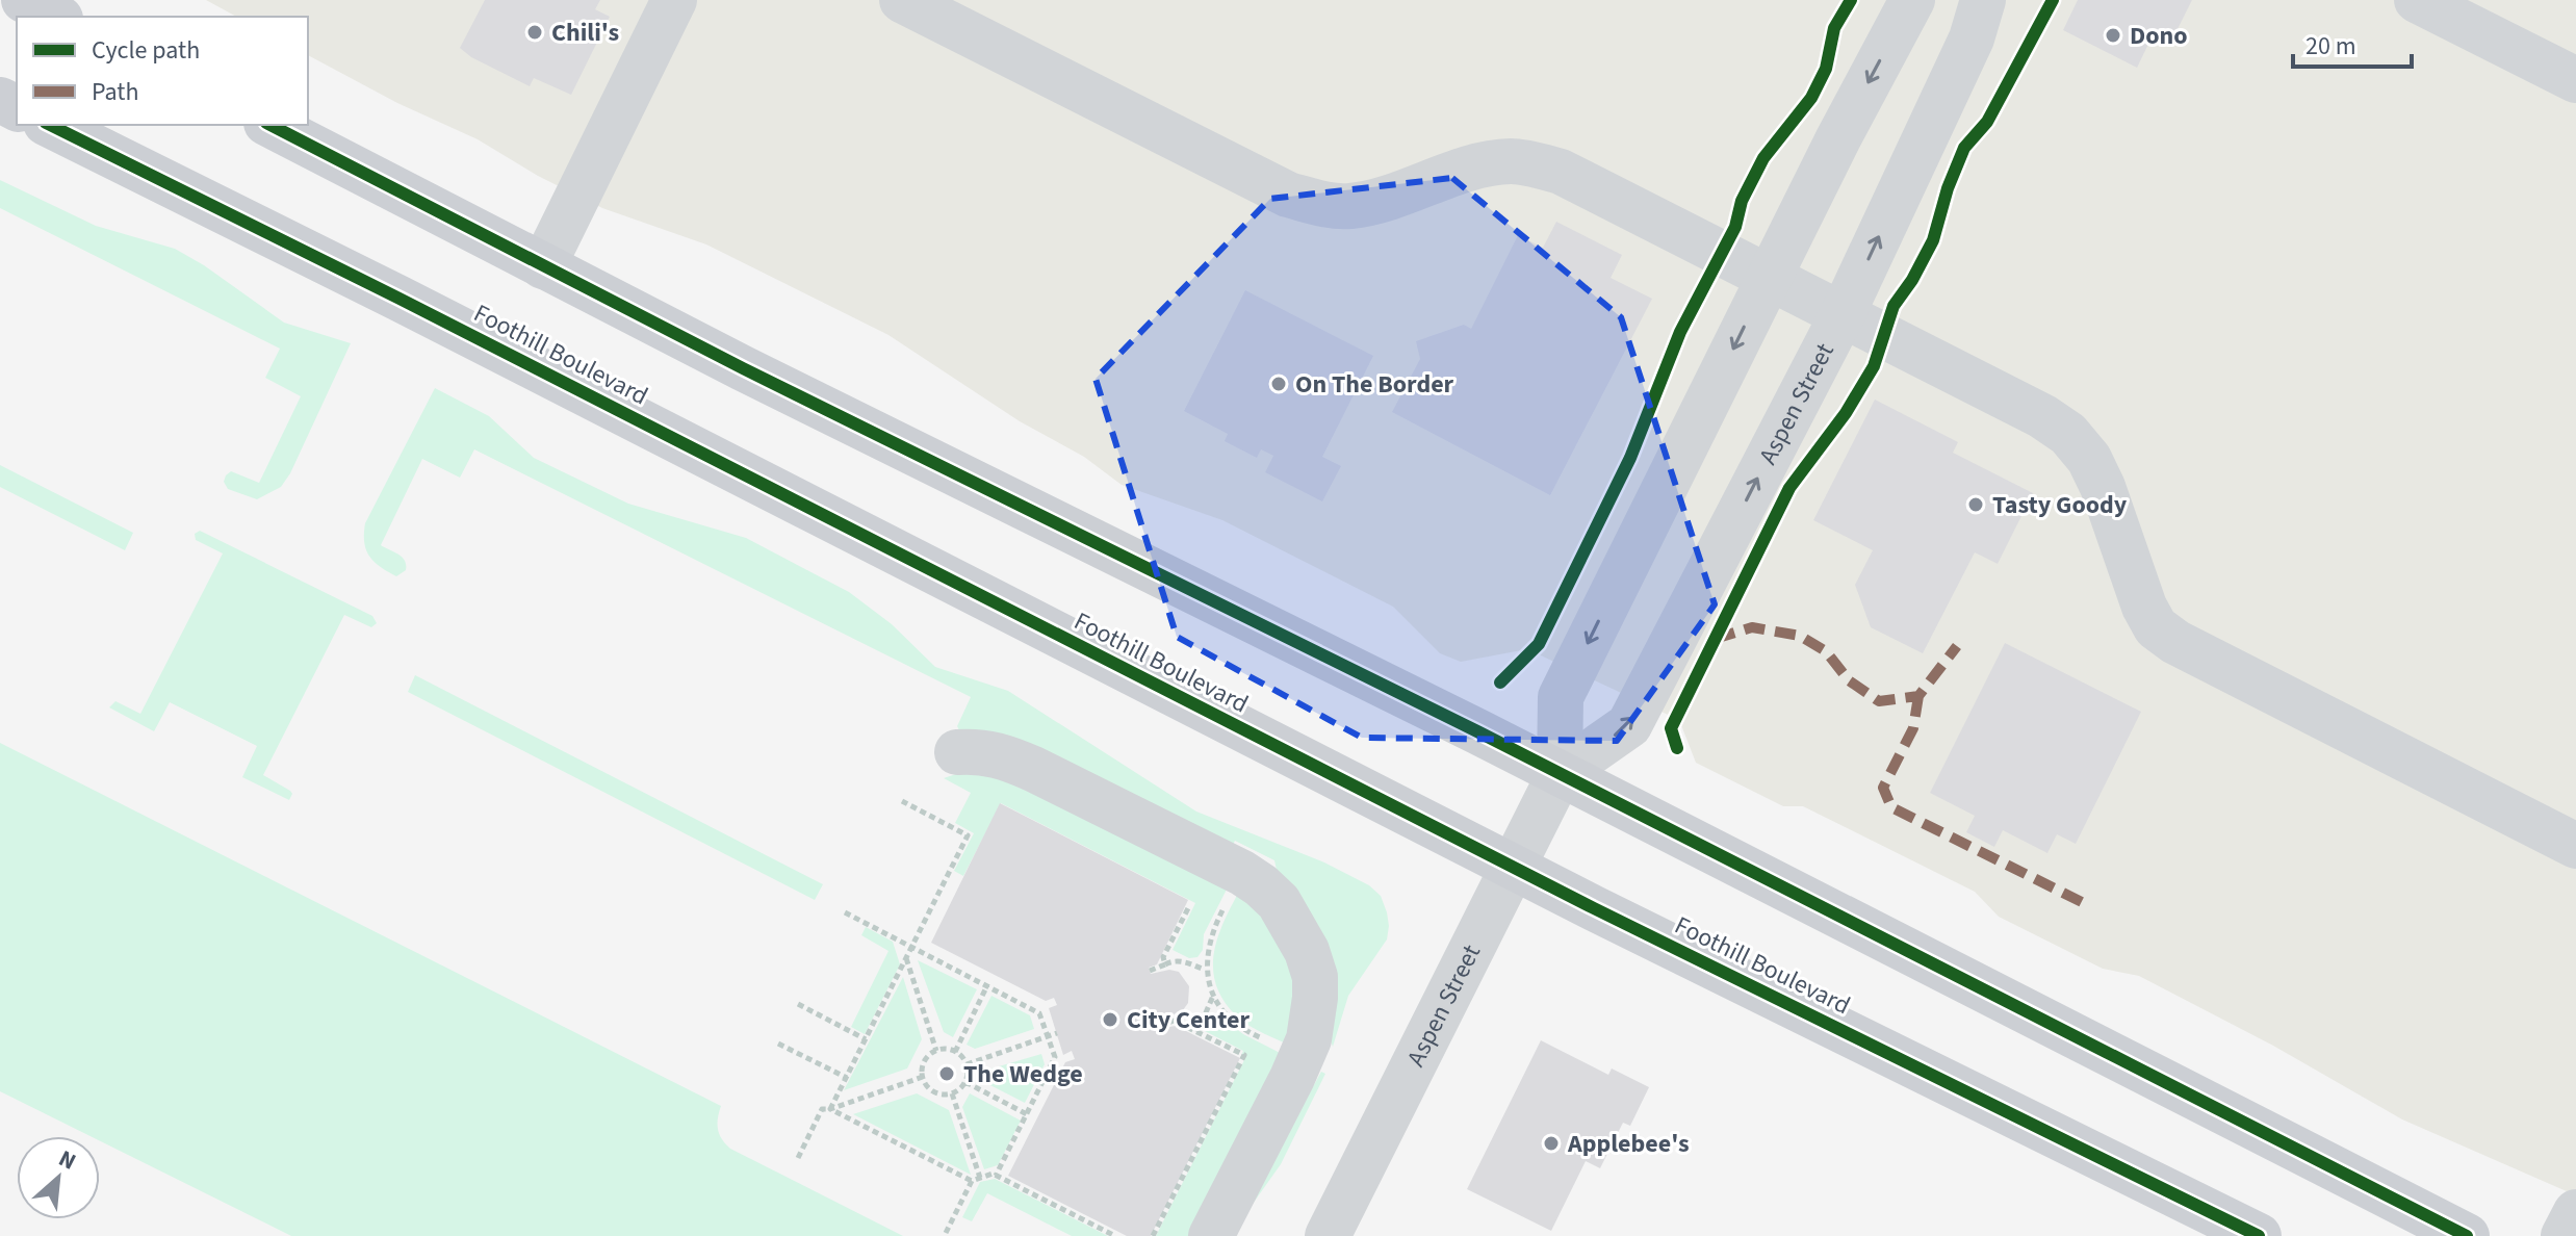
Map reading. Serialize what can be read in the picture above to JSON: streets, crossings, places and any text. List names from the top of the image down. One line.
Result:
{"streets":{"main road":["Foothill Boulevard"],"street":["Aspen Street"]},"crossings":[["Foothill Boulevard","Aspen Street"]],"places":["Chili's","Dono","On The Border","Tasty Goody","City Center","The Wedge","Applebee's"],"legend":["Cycle path","Path"],"scale_bar":"20 m","north":"top right"}
